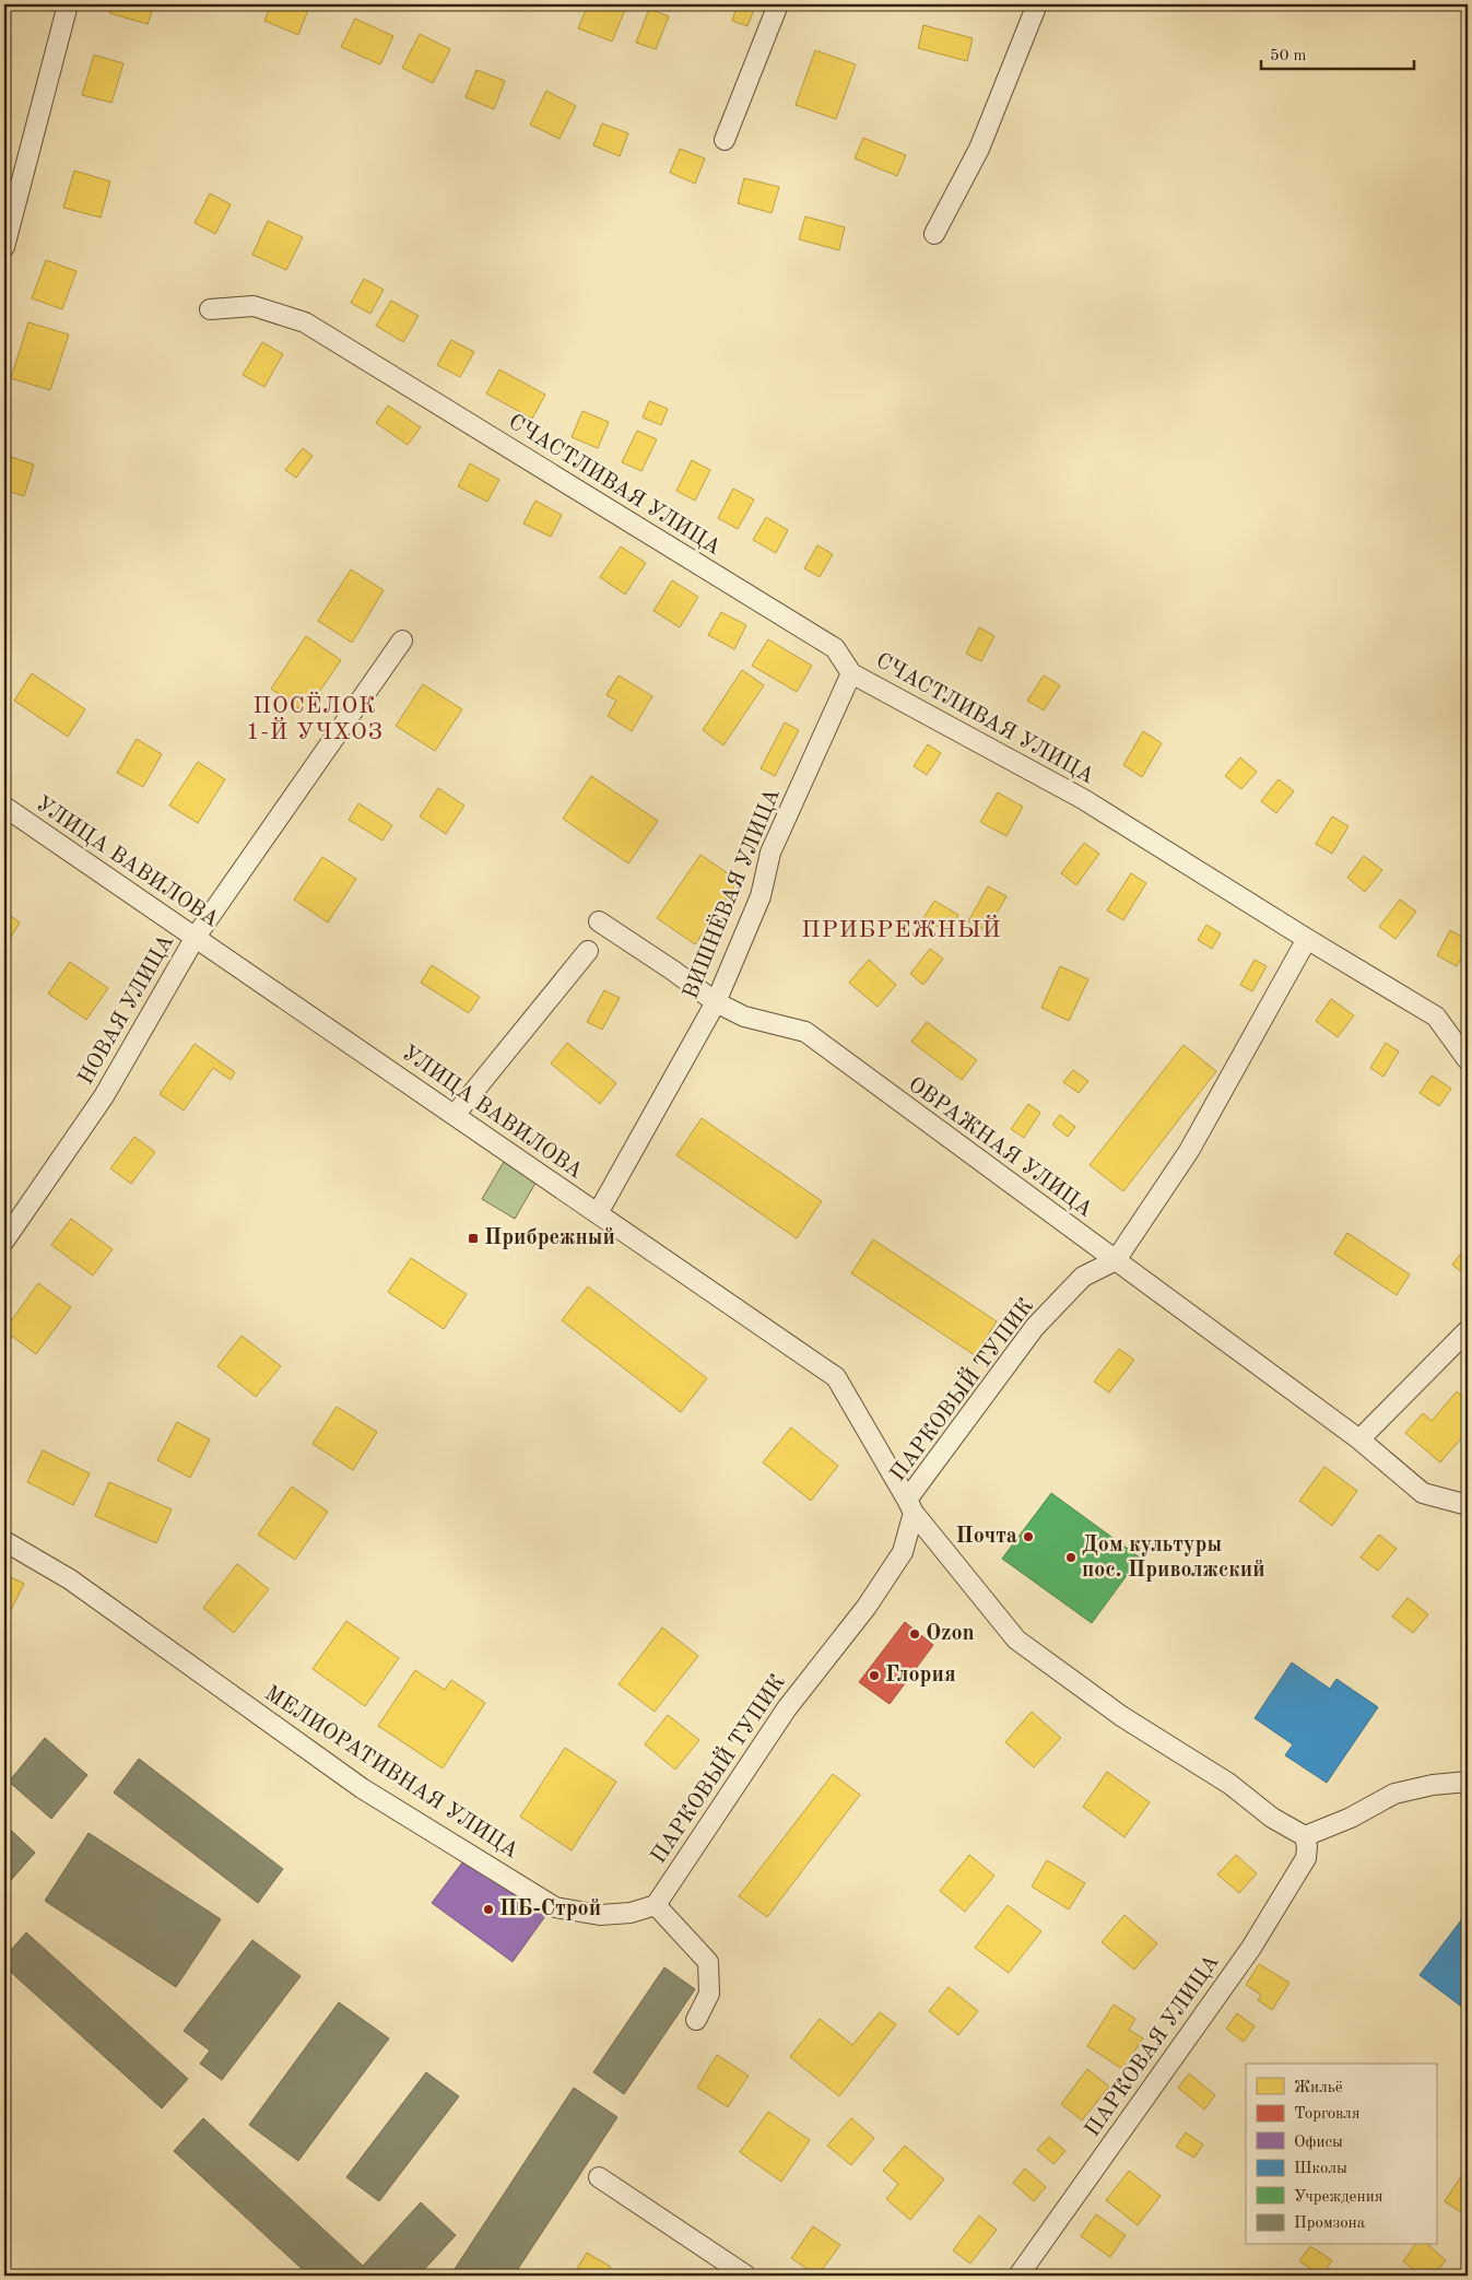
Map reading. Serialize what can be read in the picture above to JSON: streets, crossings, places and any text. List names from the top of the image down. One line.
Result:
{"streets":{"street":["СЧАСТЛИВАЯ УЛИЦА","УЛИЦА ВАВИЛОВА","ВИШНЁВАЯ УЛИЦА","НОВАЯ УЛИЦА","ОВРАЖНАЯ УЛИЦА","ПАРКОВЫЙ ТУПИК","МЕЛИОРАТИВНАЯ УЛИЦА","ПАРКОВАЯ УЛИЦА"]},"crossings":[["СЧАСТЛИВАЯ УЛИЦА","ВИШНЁВАЯ УЛИЦА"],["УЛИЦА ВАВИЛОВА","ВИШНЁВАЯ УЛИЦА"],["УЛИЦА ВАВИЛОВА","НОВАЯ УЛИЦА"],["УЛИЦА ВАВИЛОВА","ПАРКОВЫЙ ТУПИК"],["УЛИЦА ВАВИЛОВА","ПАРКОВАЯ УЛИЦА"],["ВИШНЁВАЯ УЛИЦА","ОВРАЖНАЯ УЛИЦА"],["ОВРАЖНАЯ УЛИЦА","ПАРКОВЫЙ ТУПИК"],["ПАРКОВЫЙ ТУПИК","МЕЛИОРАТИВНАЯ УЛИЦА"]],"districts":["ПОСЁЛОК 1-Й УЧХОЗ","ПРИБРЕЖНЫЙ"],"places":{"transit":["Прибрежный"],"other":["Почта","Дом культуры пос. Приволжский","Ozon","Глория","ПБ-Строй"]},"legend":["Жильё","Торговля","Офисы","Школы","Учреждения","Промзона"],"scale_bar":"50 m"}
